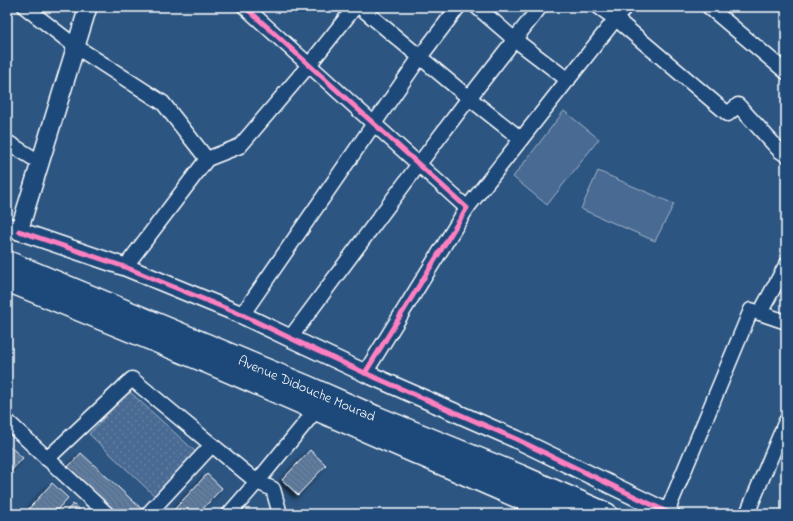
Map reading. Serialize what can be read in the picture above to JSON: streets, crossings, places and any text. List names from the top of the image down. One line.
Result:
{"streets":{"main road":["Avenue Didouche Mourad"]}}
